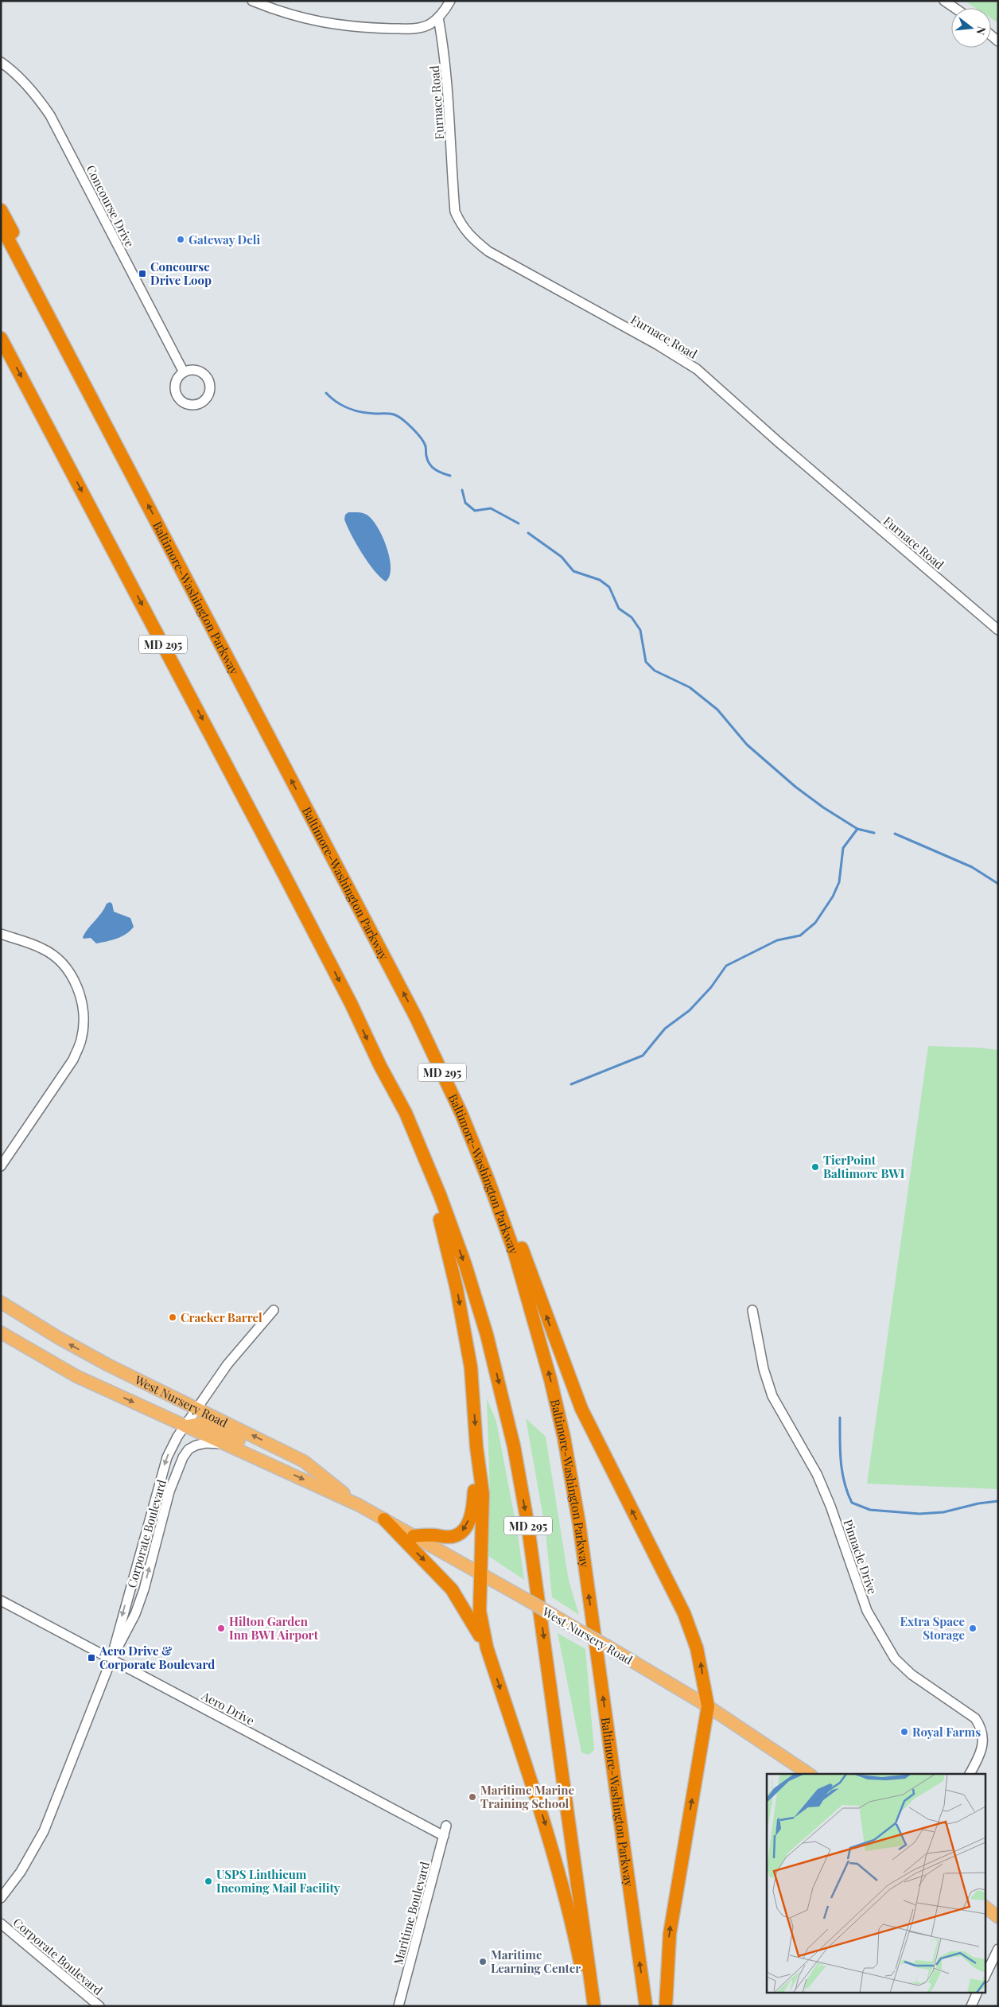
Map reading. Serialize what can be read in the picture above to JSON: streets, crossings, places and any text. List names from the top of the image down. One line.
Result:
{"streets":{"highway":["Baltimore-Washington Parkway","MD 295"],"main road":["West Nursery Road"],"street":["Furnace Road","Concourse Drive","Corporate Boulevard","Pinnacle Drive","Aero Drive","Maritime Boulevard"]},"crossings":[["West Nursery Road","Corporate Boulevard"],["Corporate Boulevard","Aero Drive"],["Aero Drive","Maritime Boulevard"]],"places":{"other":["Gateway Deli","TierPoint Baltimore BWI","Cracker Barrel","Hilton Garden Inn BWI Airport","Extra Space Storage","Royal Farms","Maritime Marine Training School","USPS Linthicum Incoming Mail Facility","Maritime Learning Center"],"transit":["Concourse Drive Loop","Aero Drive & Corporate Boulevard"]},"north":"right"}
